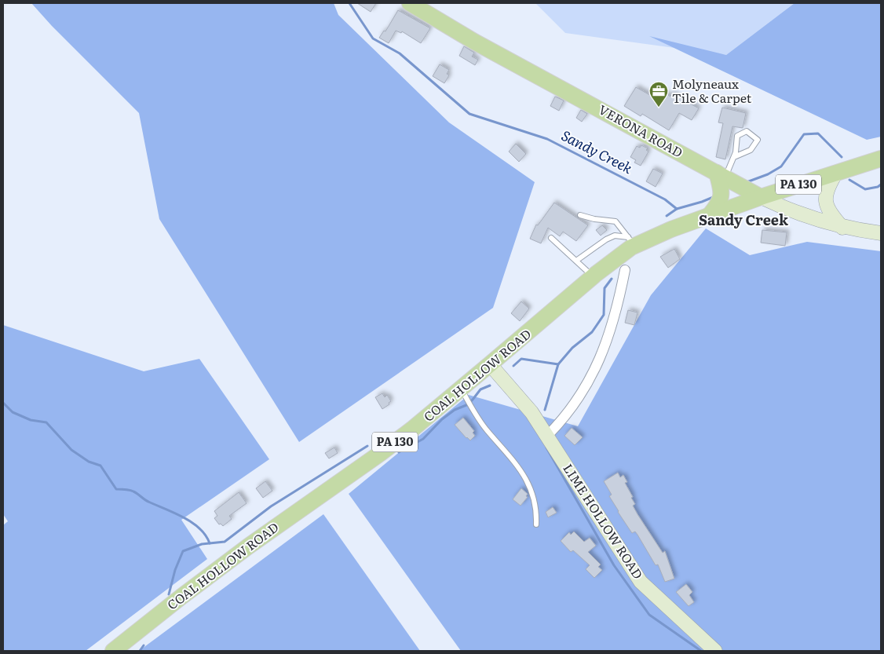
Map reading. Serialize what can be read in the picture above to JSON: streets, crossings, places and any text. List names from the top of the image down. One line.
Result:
{"streets":{"main road":["VERONA ROAD","PA 130","COAL HOLLOW ROAD"],"street":["LIME HOLLOW ROAD"]},"crossings":[["VERONA ROAD","PA 130"],["VERONA ROAD","COAL HOLLOW ROAD"],["PA 130","COAL HOLLOW ROAD"],["COAL HOLLOW ROAD","LIME HOLLOW ROAD"]],"districts":["Sandy Creek"],"water":["Sandy Creek"],"places":{"office":["Molyneaux Tile & Carpet"]}}
